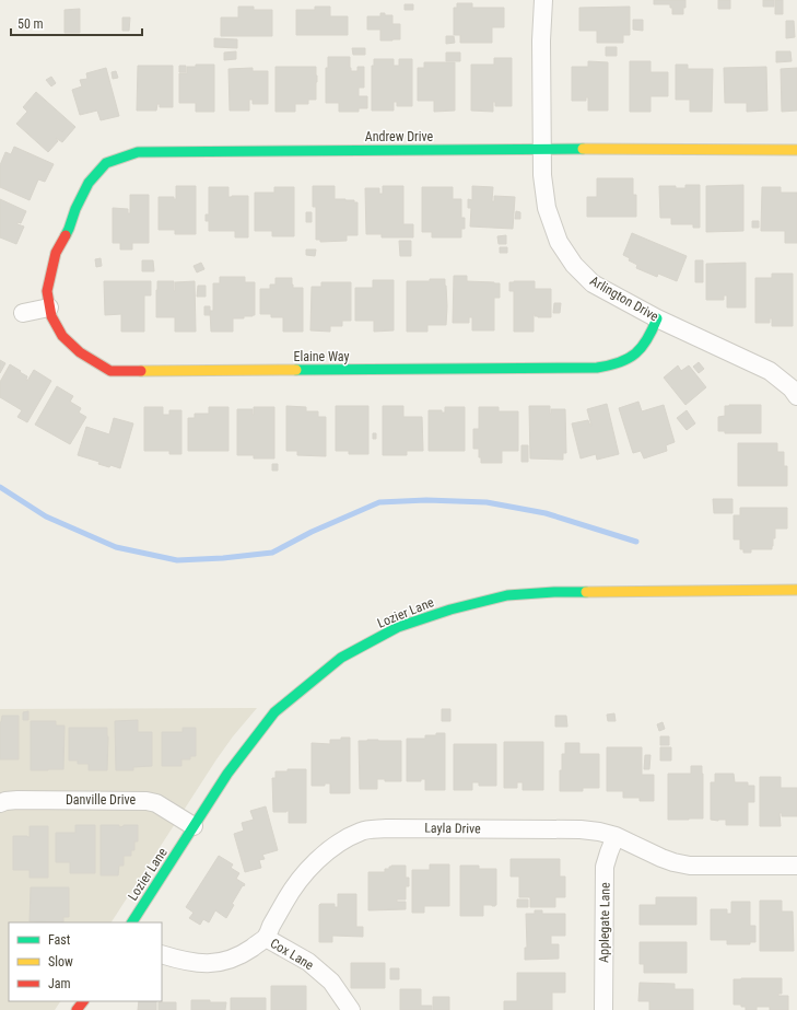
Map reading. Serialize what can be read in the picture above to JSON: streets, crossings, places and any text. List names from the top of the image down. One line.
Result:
{"streets":{"street":["Andrew Drive","Arlington Drive","Elaine Way","Lozier Lane","Danville Drive","Layla Drive","Applegate Lane","Cox Lane"]},"crossings":[["Andrew Drive","Arlington Drive"],["Andrew Drive","Elaine Way"],["Arlington Drive","Elaine Way"],["Lozier Lane","Danville Drive"],["Layla Drive","Applegate Lane"],["Layla Drive","Cox Lane"]],"legend":["Fast","Slow","Jam"],"scale_bar":"50 m"}
